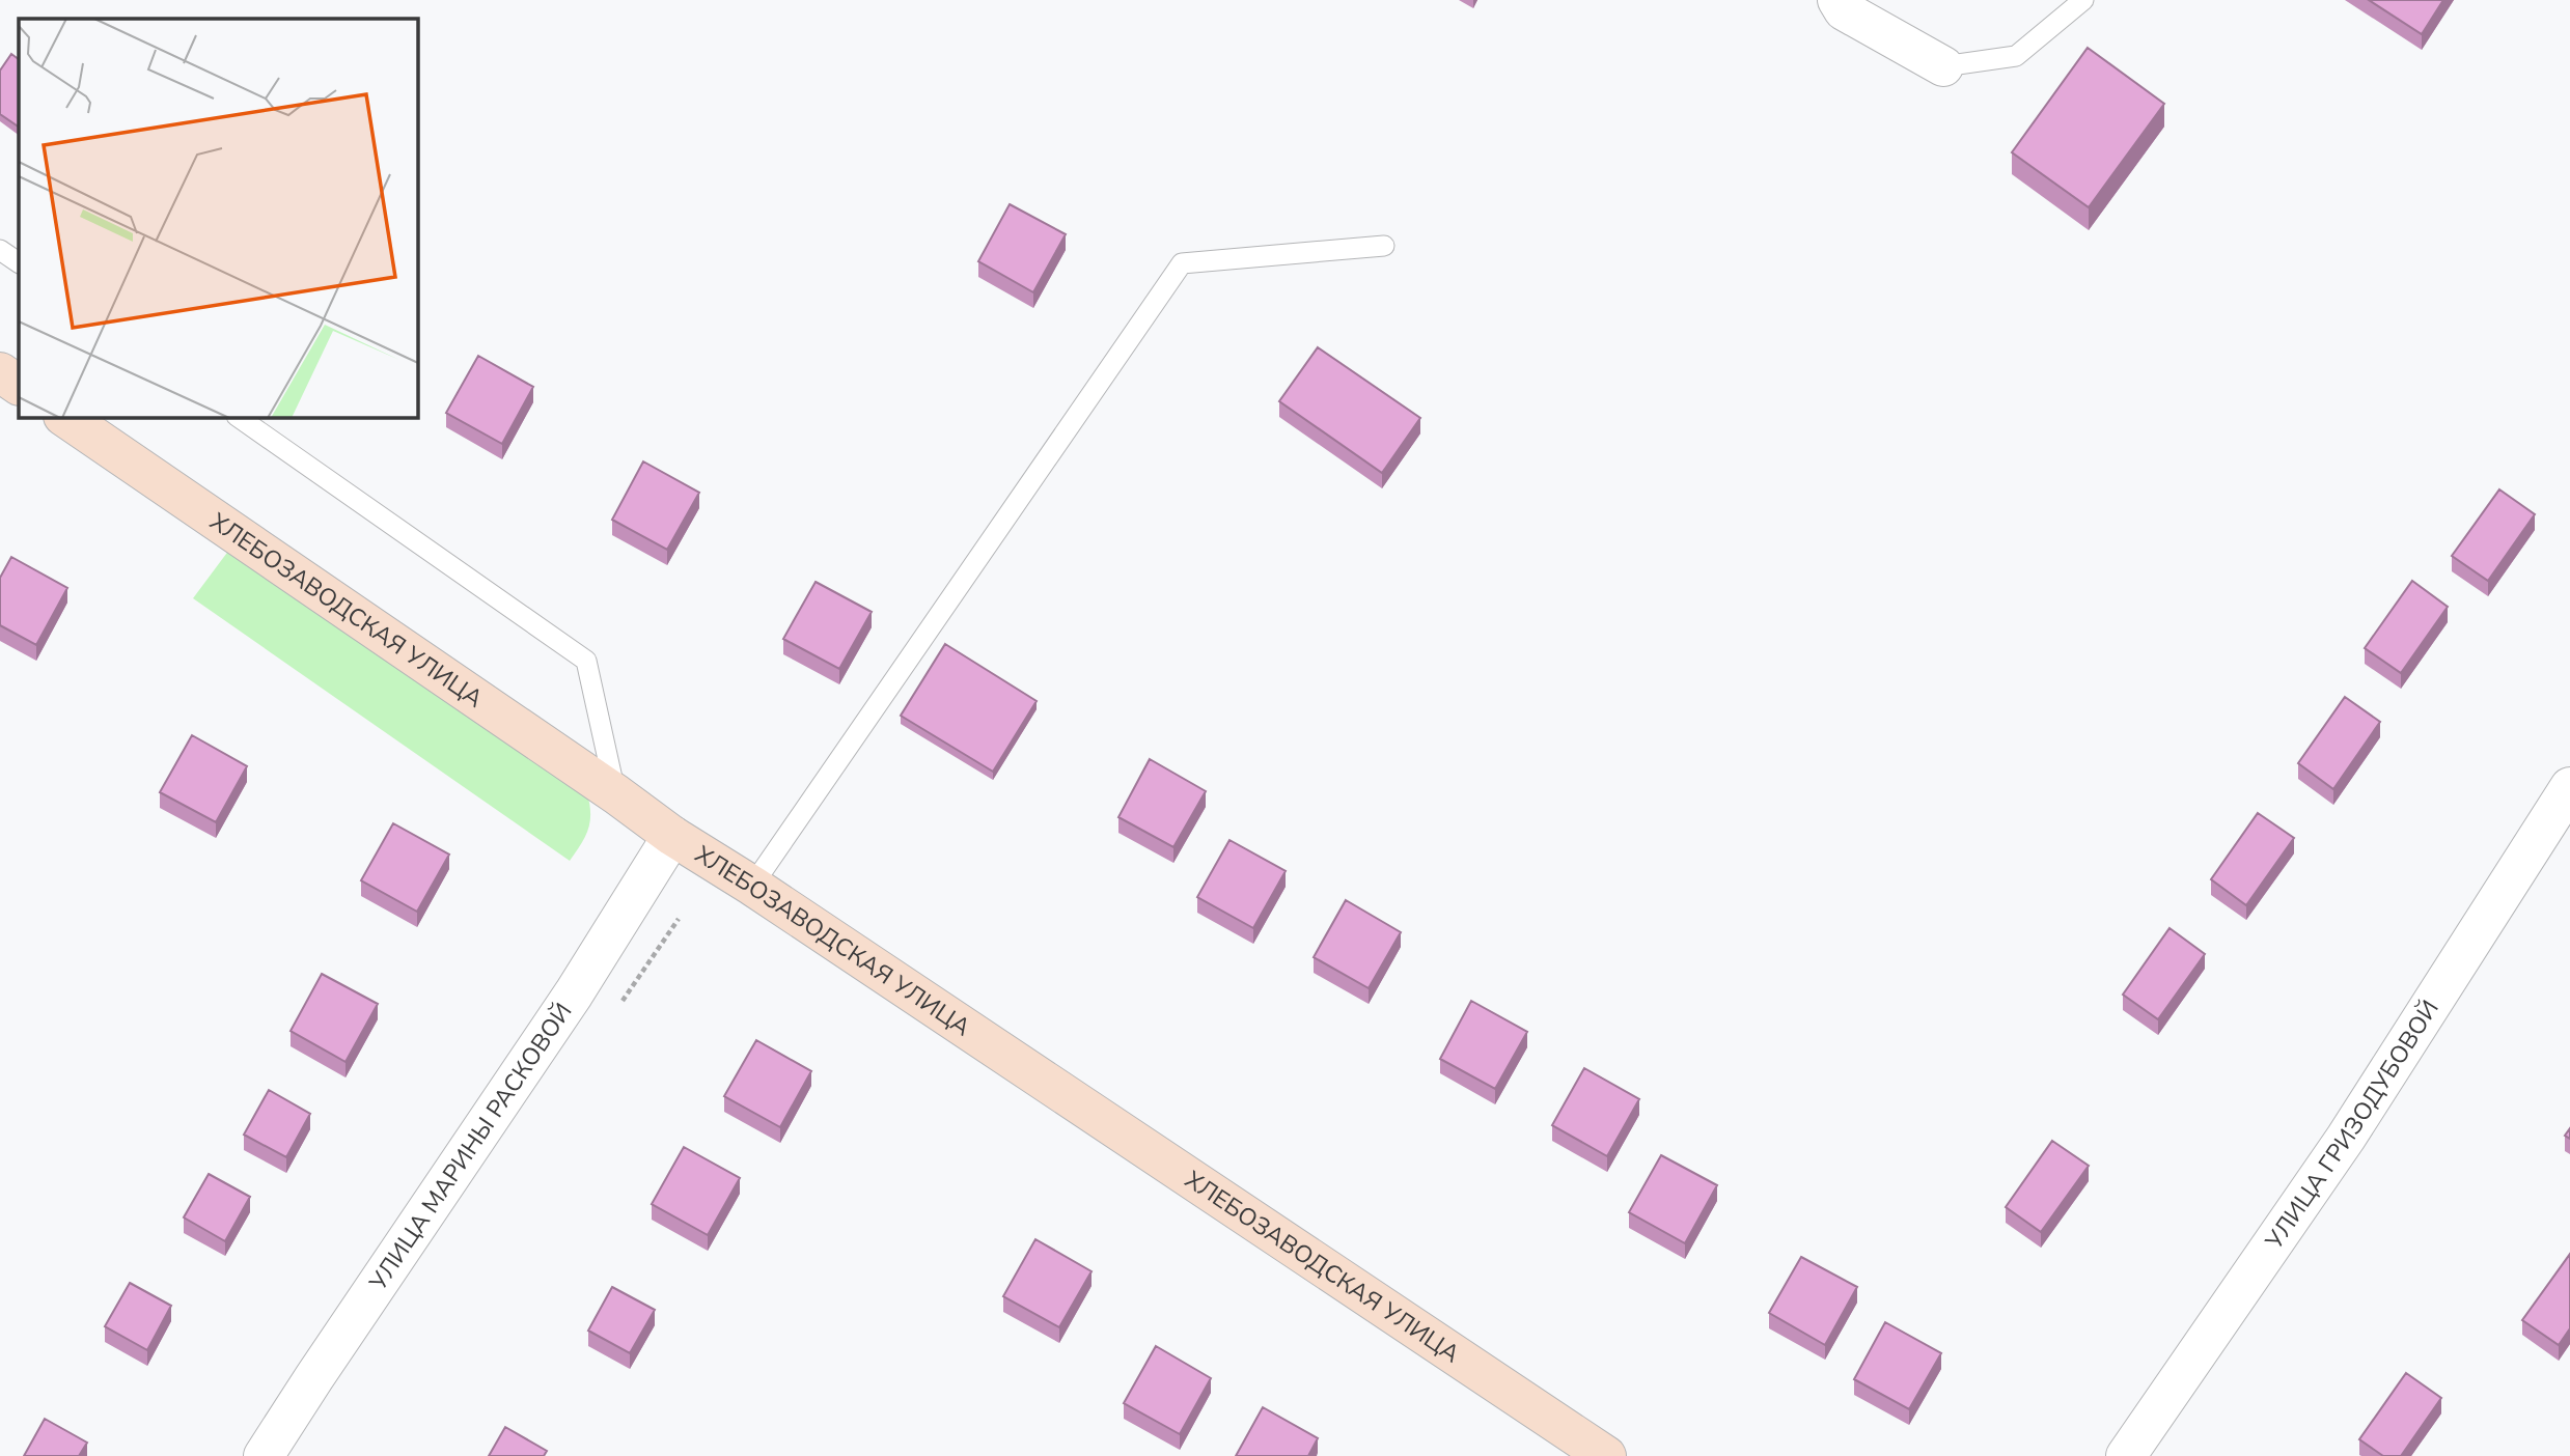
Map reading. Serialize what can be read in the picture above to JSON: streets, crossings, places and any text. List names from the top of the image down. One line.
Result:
{"streets":{"street":["ХЛЕБОЗАВОДСКАЯ УЛИЦА","УЛИЦА ГРИЗОДУБОВОЙ","УЛИЦА МАРИНЫ РАСКОВОЙ"]},"crossings":[["ХЛЕБОЗАВОДСКАЯ УЛИЦА","УЛИЦА МАРИНЫ РАСКОВОЙ"]]}
